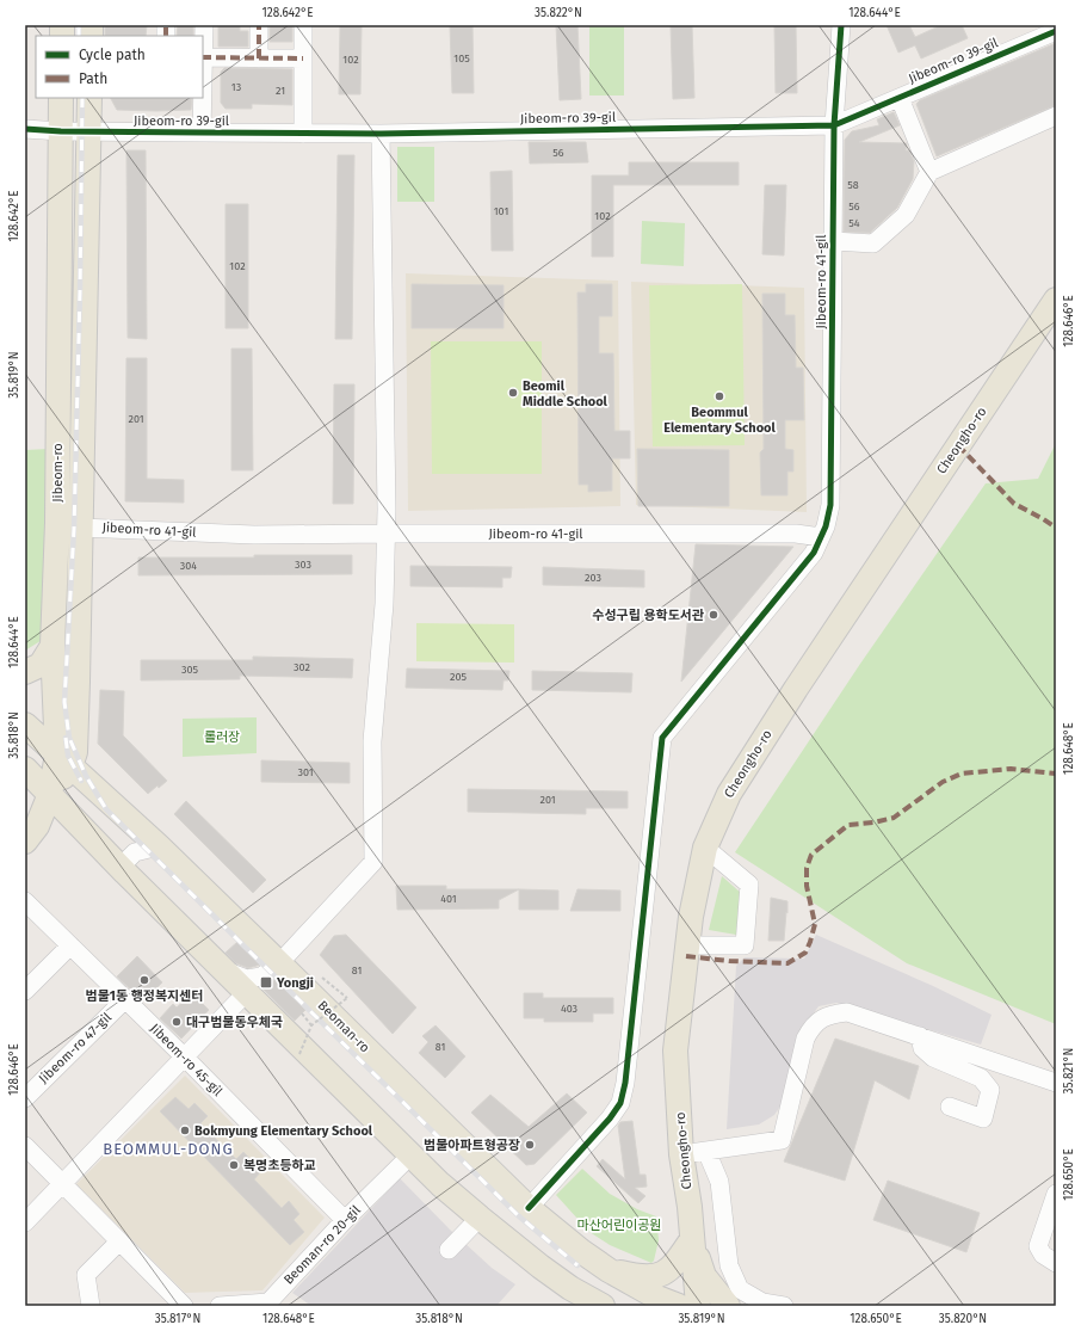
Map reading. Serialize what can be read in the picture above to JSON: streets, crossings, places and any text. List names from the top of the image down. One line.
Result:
{"streets":{"main road":["Cheongho-ro","Jibeom-ro","Beoman-ro"],"street":["Jibeom-ro 39-gil","Jibeom-ro 41-gil","Jibeom-ro 47-gil","Jibeom-ro 45-gil","Beoman-ro 20-gil"]},"crossings":[["Jibeom-ro 39-gil","Jibeom-ro 41-gil"],["Jibeom-ro 39-gil","Jibeom-ro"],["Jibeom-ro","Beoman-ro"],["Jibeom-ro 47-gil","Jibeom-ro 45-gil"],["Jibeom-ro 45-gil","Beoman-ro 20-gil"]],"districts":["BEOMMUL-DONG"],"parks":["롤러장","마산어린이공원"],"places":{"other":["Beomil Middle School","Beommul Elementary School","수성구립 용학도서관","범물1동 행정복지센터","대구범물동우체국","Bokmyung Elementary School","범물아파트형공장","복명초등하교"],"transit":["Yongji"]},"house_numbers":["105","102","13","21","56","58","56","101","102","54","102","201","303","304","203","302","305","205","301","201","401","81","403","81"],"legend":["Cycle path","Path"],"coordinates":["128.642°E","35.822°N","128.644°E","128.646°E","35.819°N","35.818°N","128.648°E","35.821°N","128.650°E","35.817°N","35.820°N"]}
